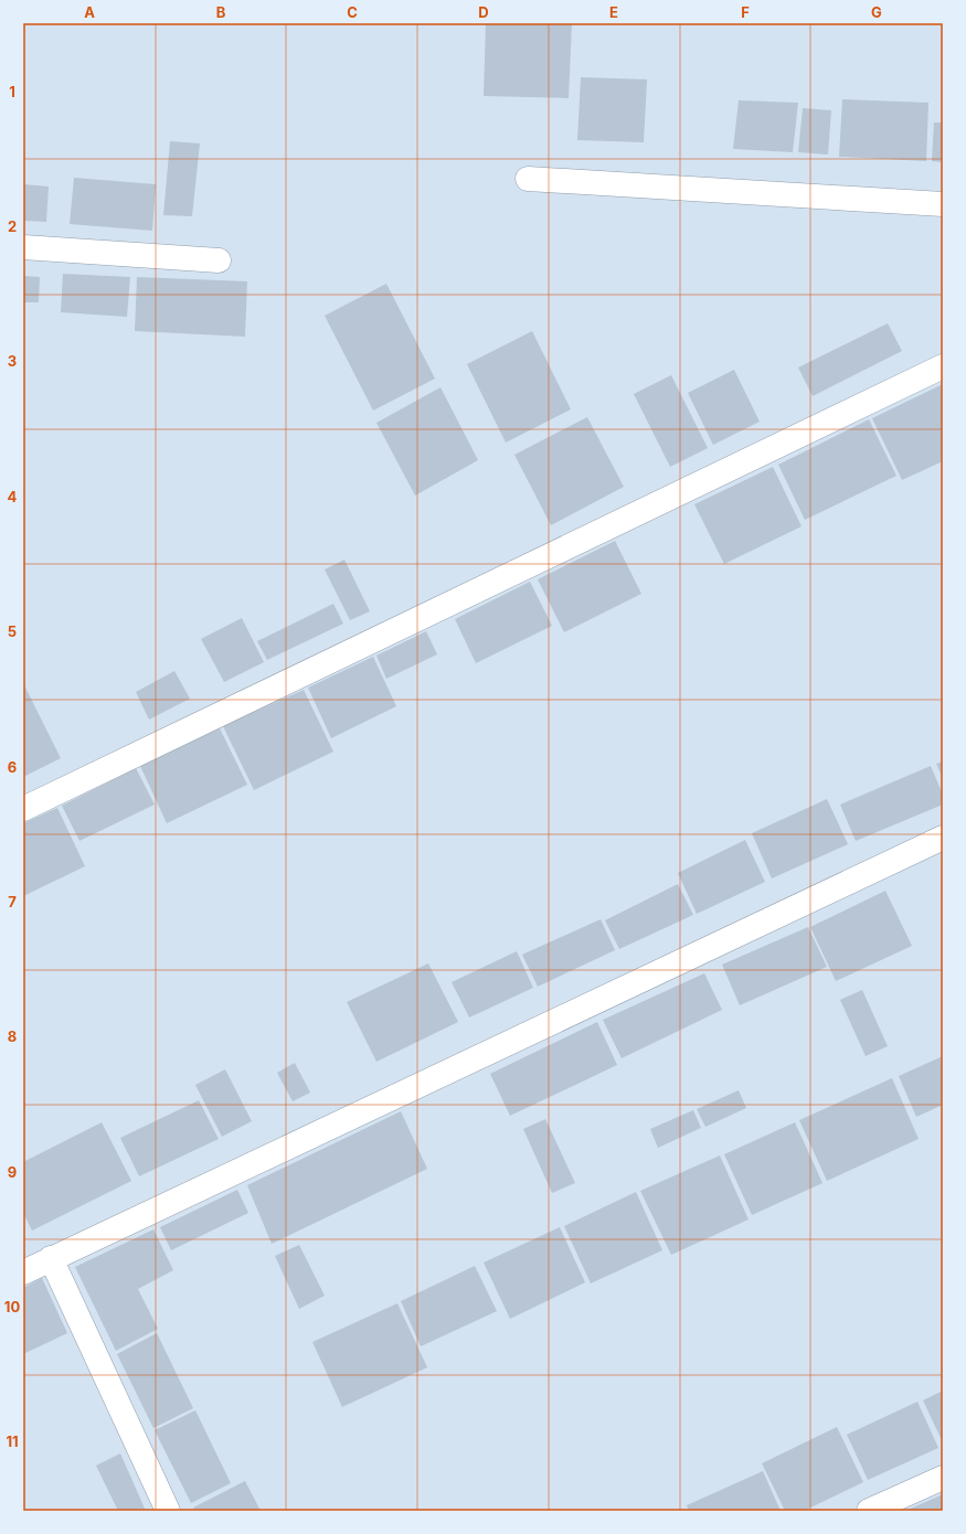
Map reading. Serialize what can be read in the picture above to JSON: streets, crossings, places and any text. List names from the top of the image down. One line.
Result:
{"grid":{"columns":["A","B","C","D","E","F","G"],"rows":["1","2","3","4","5","6","7","8","9","10","11"]}}
